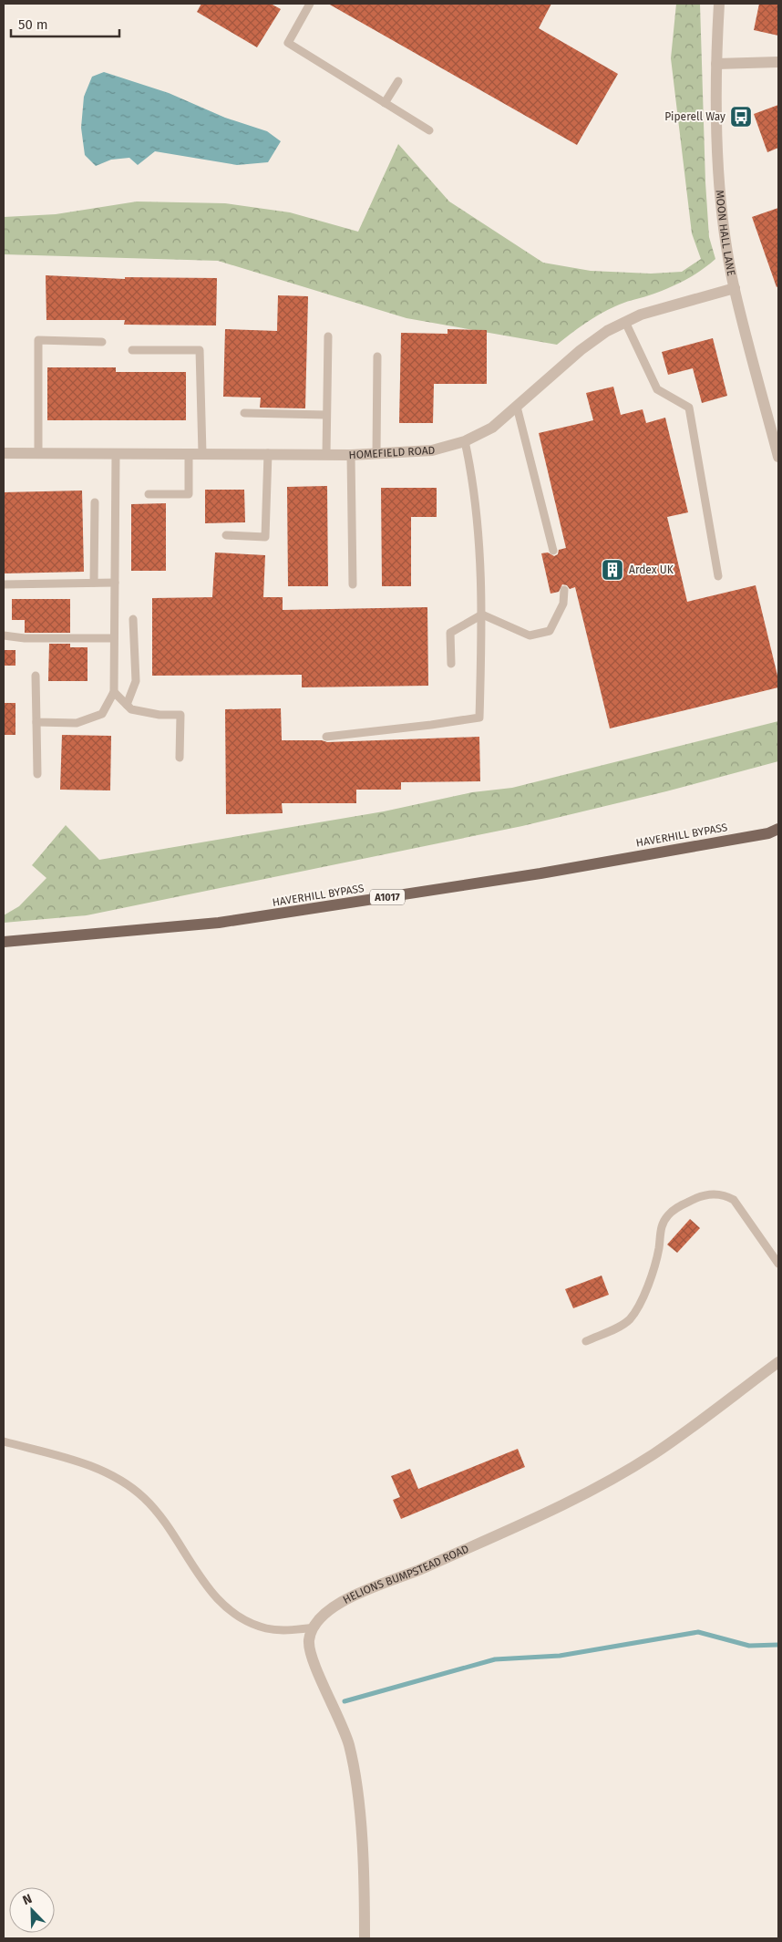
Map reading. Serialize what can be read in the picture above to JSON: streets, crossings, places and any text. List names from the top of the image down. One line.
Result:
{"streets":{"main road":["HAVERHILL BYPASS","A1017"],"street":["MOON HALL LANE","HOMEFIELD ROAD","HELIONS BUMPSTEAD ROAD"]},"crossings":[["MOON HALL LANE","HOMEFIELD ROAD"]],"places":{"bus stop":["Piperell Way"],"building":["Ardex UK"]},"scale_bar":"50 m","north":"top left"}
